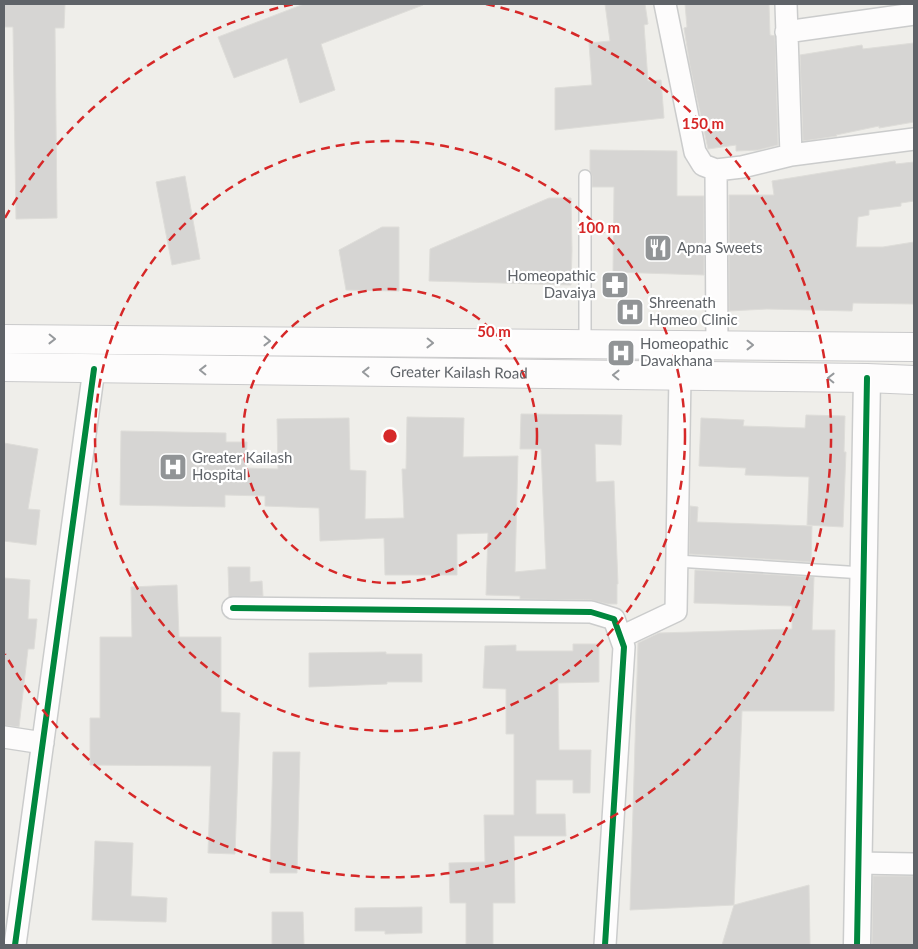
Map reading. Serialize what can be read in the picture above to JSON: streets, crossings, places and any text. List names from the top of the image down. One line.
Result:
{"streets":{"main road":["Greater Kailash Road"]},"places":{"restaurant":["Apna Sweets"],"pharmacy":["Homeopathic Davaiya"],"hospital":["Shreenath Homeo Clinic","Homeopathic Davakhana","Greater Kailash Hospital"]},"rings":["150 m","100 m","50 m"]}
